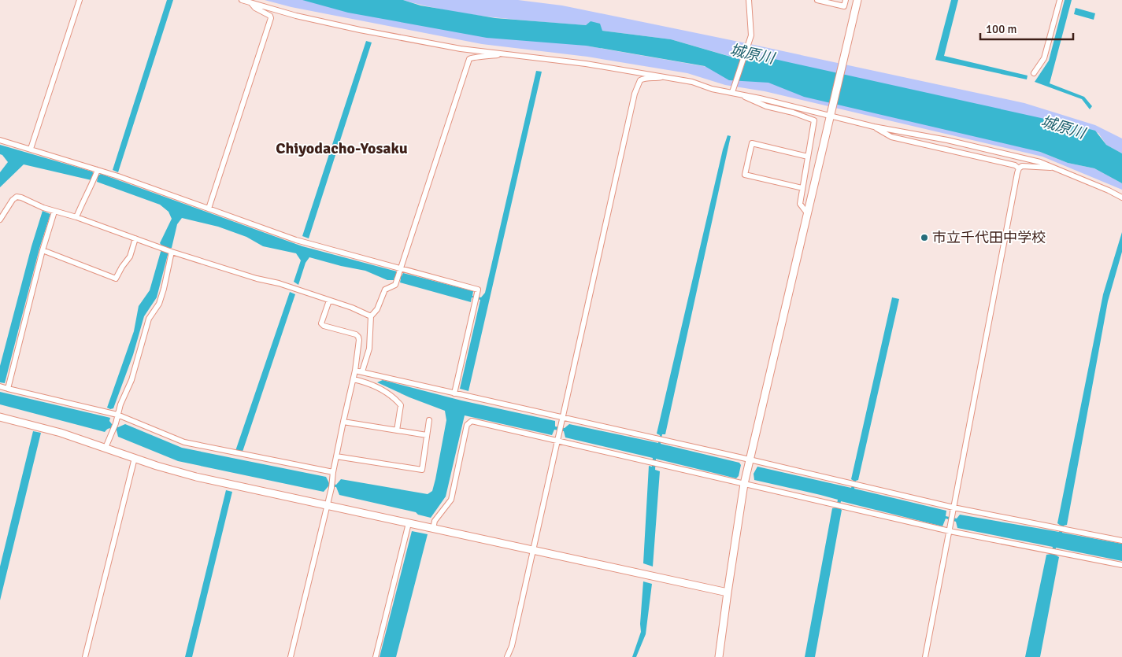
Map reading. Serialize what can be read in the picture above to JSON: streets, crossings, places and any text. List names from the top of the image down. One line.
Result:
{"districts":["Chiyodacho-Yosaku"],"water":["城原川"],"places":["市立千代田中学校"],"scale_bar":"100 m"}
